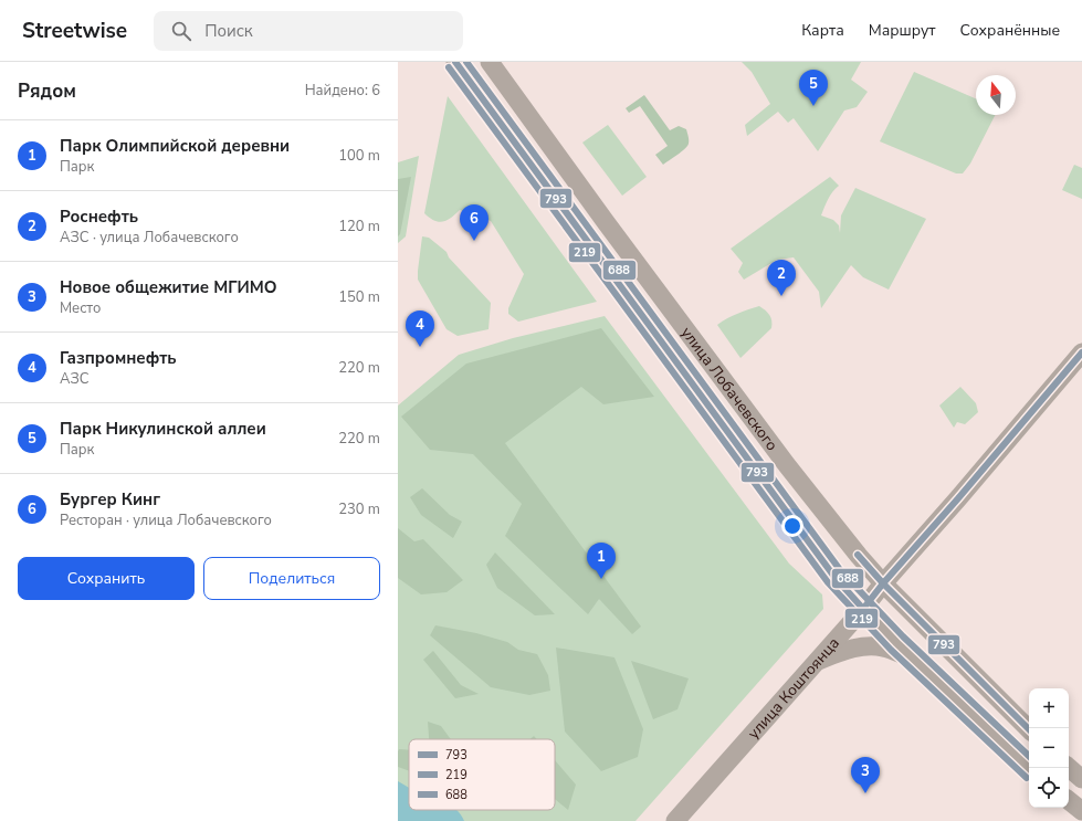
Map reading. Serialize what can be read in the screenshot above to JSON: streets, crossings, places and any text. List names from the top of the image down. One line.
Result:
{"streets":{"main road":["улица Лобачевского","улица Коштоянца"]},"crossings":[["улица Лобачевского","улица Коштоянца"]],"lines":["transit line 793","transit line 688","transit line 219"],"legend":["793","219","688"],"north":"top","page":{"header":"Streetwise","search":"Поиск","nav":["Карта","Маршрут","Сохранённые"],"heading":["Рядом","Найдено: 6"],"pins":["5","6","2","4","1","3"],"list":[{"mark":"1","name":"Парк Олимпийской деревни","note":"Парк","value":"100 m"},{"mark":"2","name":"Роснефть","note":"АЗС · улица Лобачевского","value":"120 m"},{"mark":"3","name":"Новое общежитие МГИМО","note":"Место","value":"150 m"},{"mark":"4","name":"Газпромнефть","note":"АЗС","value":"220 m"},{"mark":"5","name":"Парк Никулинской аллеи","note":"Парк","value":"220 m"},{"mark":"6","name":"Бургер Кинг","note":"Ресторан · улица Лобачевского","value":"230 m"}],"buttons":["Сохранить","Поделиться"],"map_buttons":["+","−"]}}
